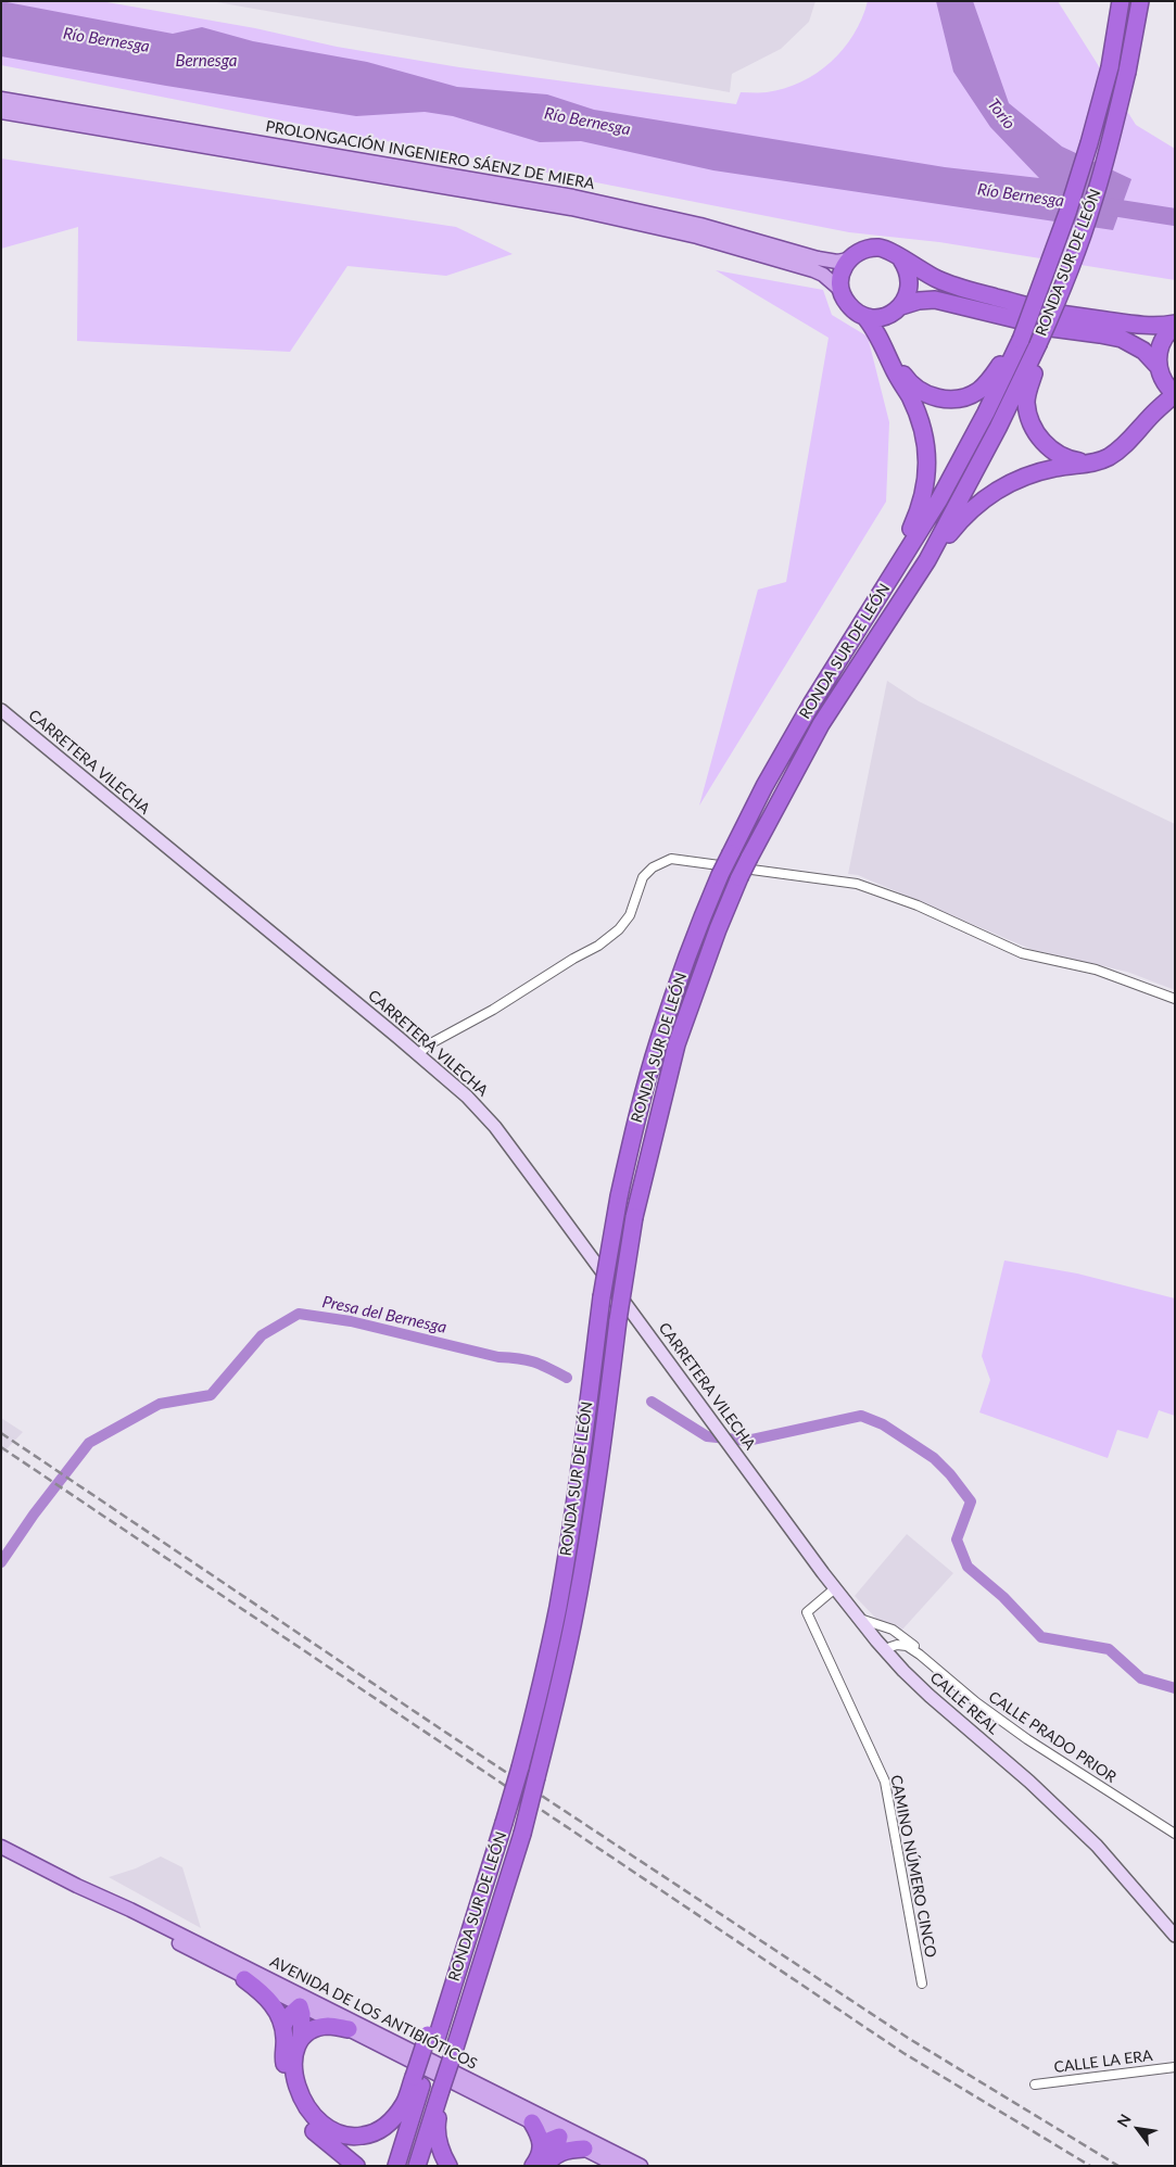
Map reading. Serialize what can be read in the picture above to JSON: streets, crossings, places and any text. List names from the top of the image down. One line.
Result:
{"streets":{"highway":["RONDA SUR DE LEÓN"],"main road":["PROLONGACIÓN INGENIERO SÁENZ DE MIERA","AVENIDA DE LOS ANTIBIÓTICOS"],"street":["CARRETERA VILECHA","CALLE REAL","CALLE PRADO PRIOR","CAMINO NÚMERO CINCO","CALLE LA ERA"]},"crossings":[["CARRETERA VILECHA","CALLE REAL"],["CALLE REAL","CALLE PRADO PRIOR"],["CALLE REAL","CAMINO NÚMERO CINCO"]],"water":["Río Bernesga","Bernesga","Torío","Presa del Bernesga"],"north":"top left"}
